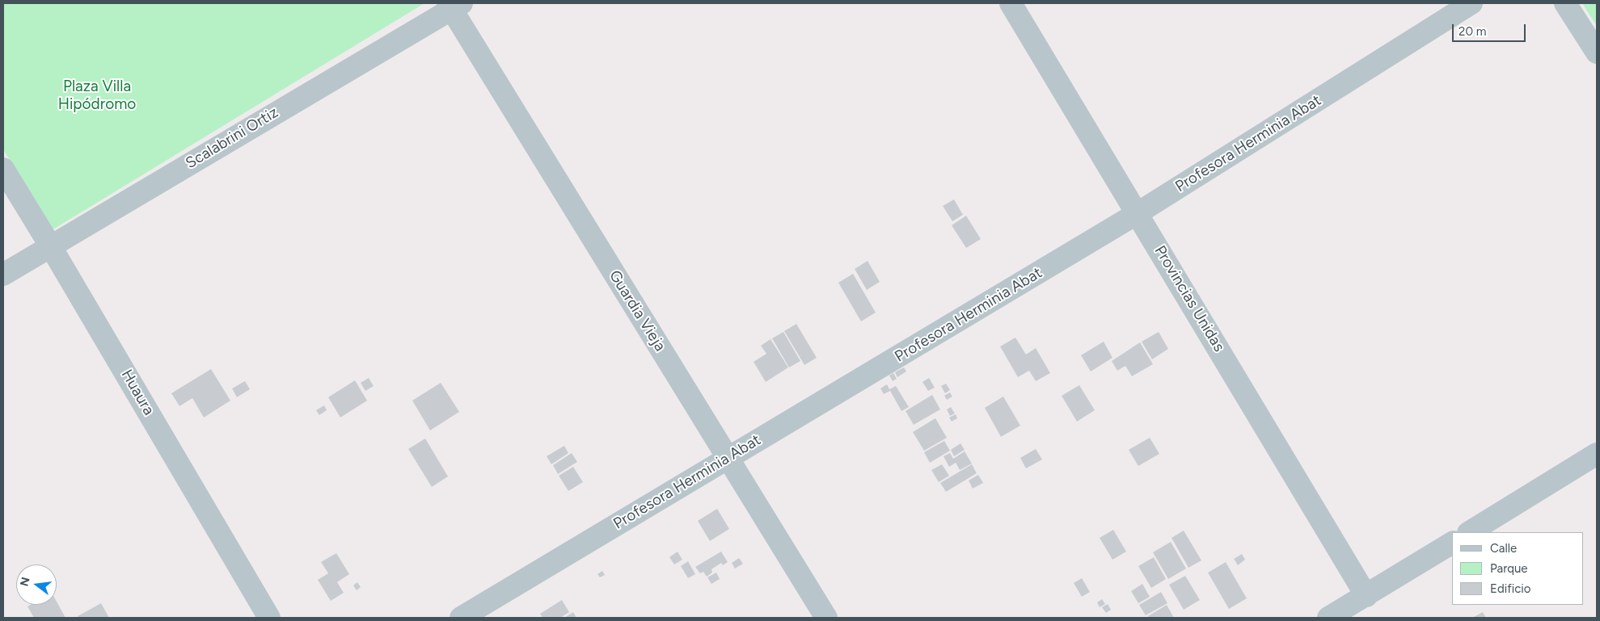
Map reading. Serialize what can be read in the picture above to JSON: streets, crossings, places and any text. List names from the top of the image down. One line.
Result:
{"streets":{"street":["Scalabrini Ortiz","Profesora Herminia Abat","Provincias Unidas","Guardia Vieja","Huaura"]},"crossings":[["Scalabrini Ortiz","Guardia Vieja"],["Scalabrini Ortiz","Huaura"],["Profesora Herminia Abat","Provincias Unidas"],["Profesora Herminia Abat","Guardia Vieja"]],"parks":["Plaza Villa Hipódromo"],"legend":["Calle","Parque","Edificio"],"scale_bar":"20 m","north":"left"}
